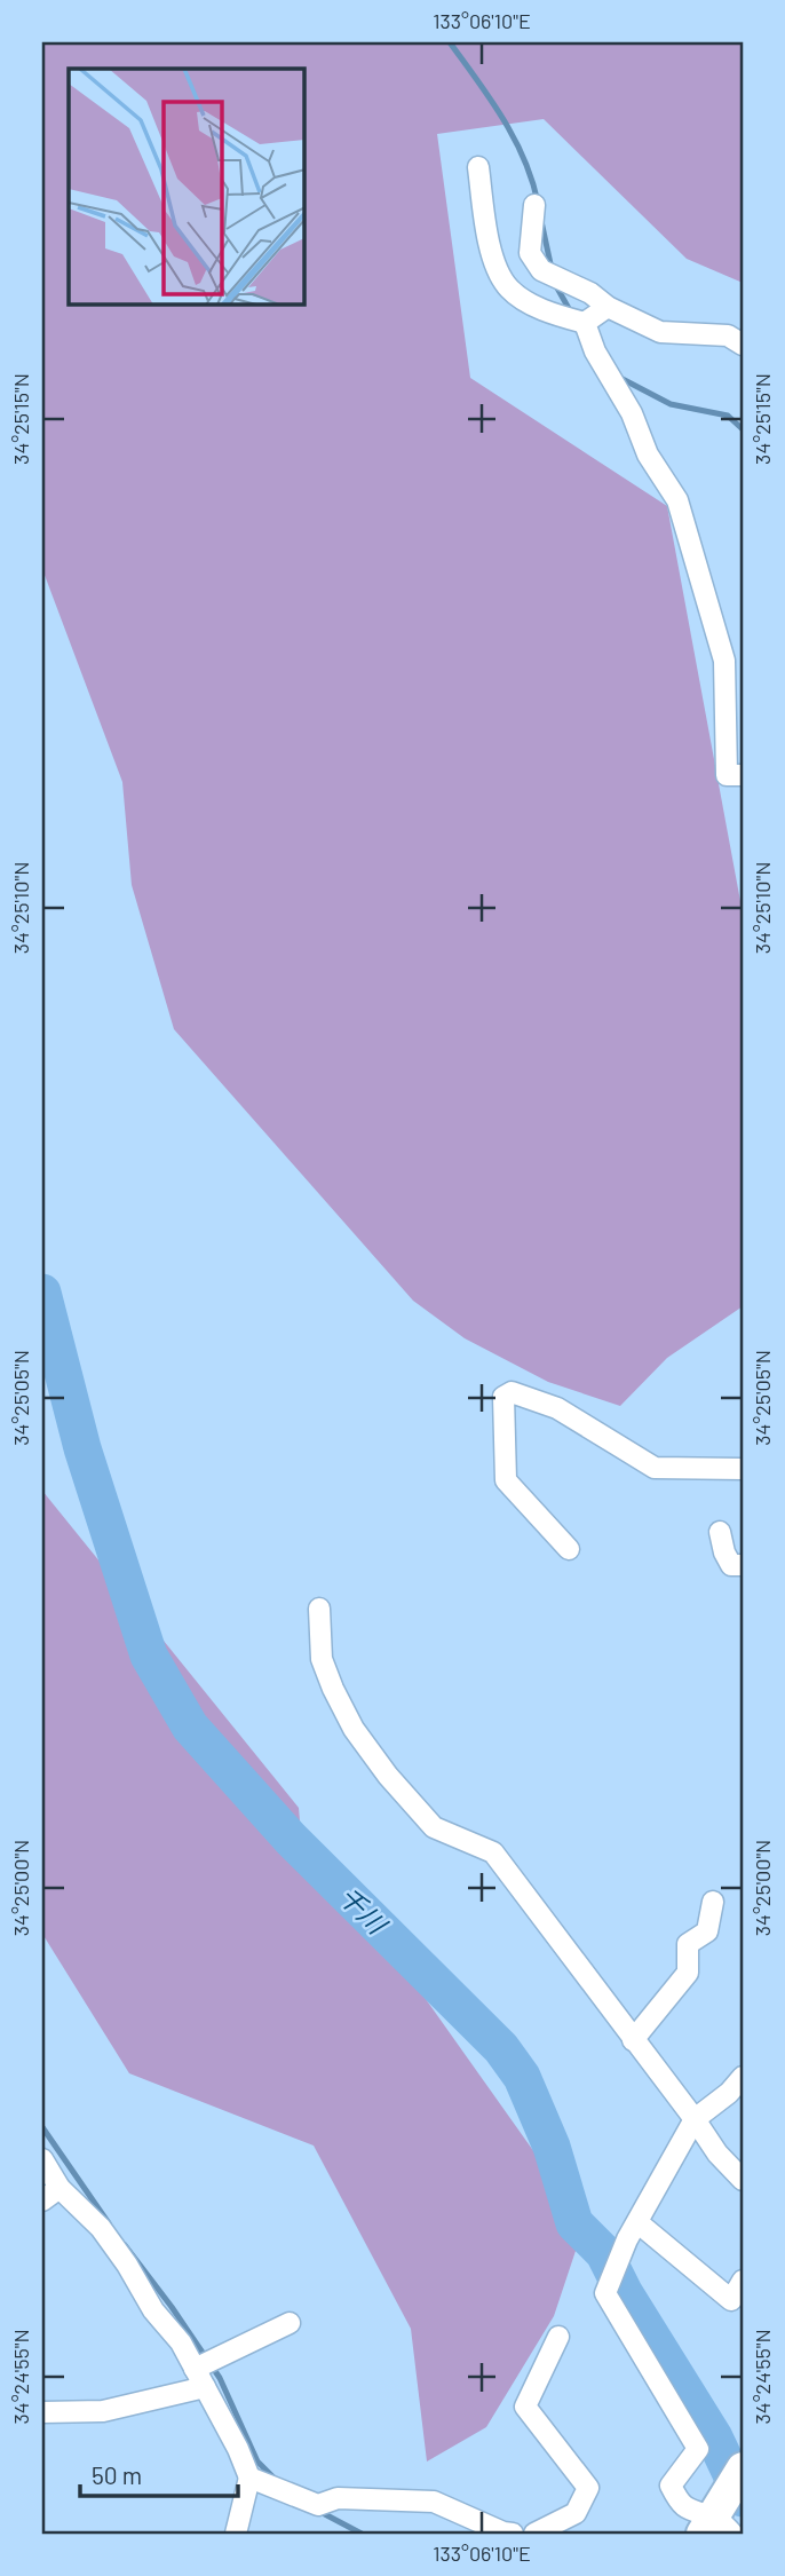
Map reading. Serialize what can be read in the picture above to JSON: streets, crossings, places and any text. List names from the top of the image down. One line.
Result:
{"water":["千川"],"scale_bar":"50 m","coordinates":["133°06'10\"E","34°25'15\"N","34°25'10\"N","34°25'05\"N","34°25'00\"N","34°24'55\"N"]}
